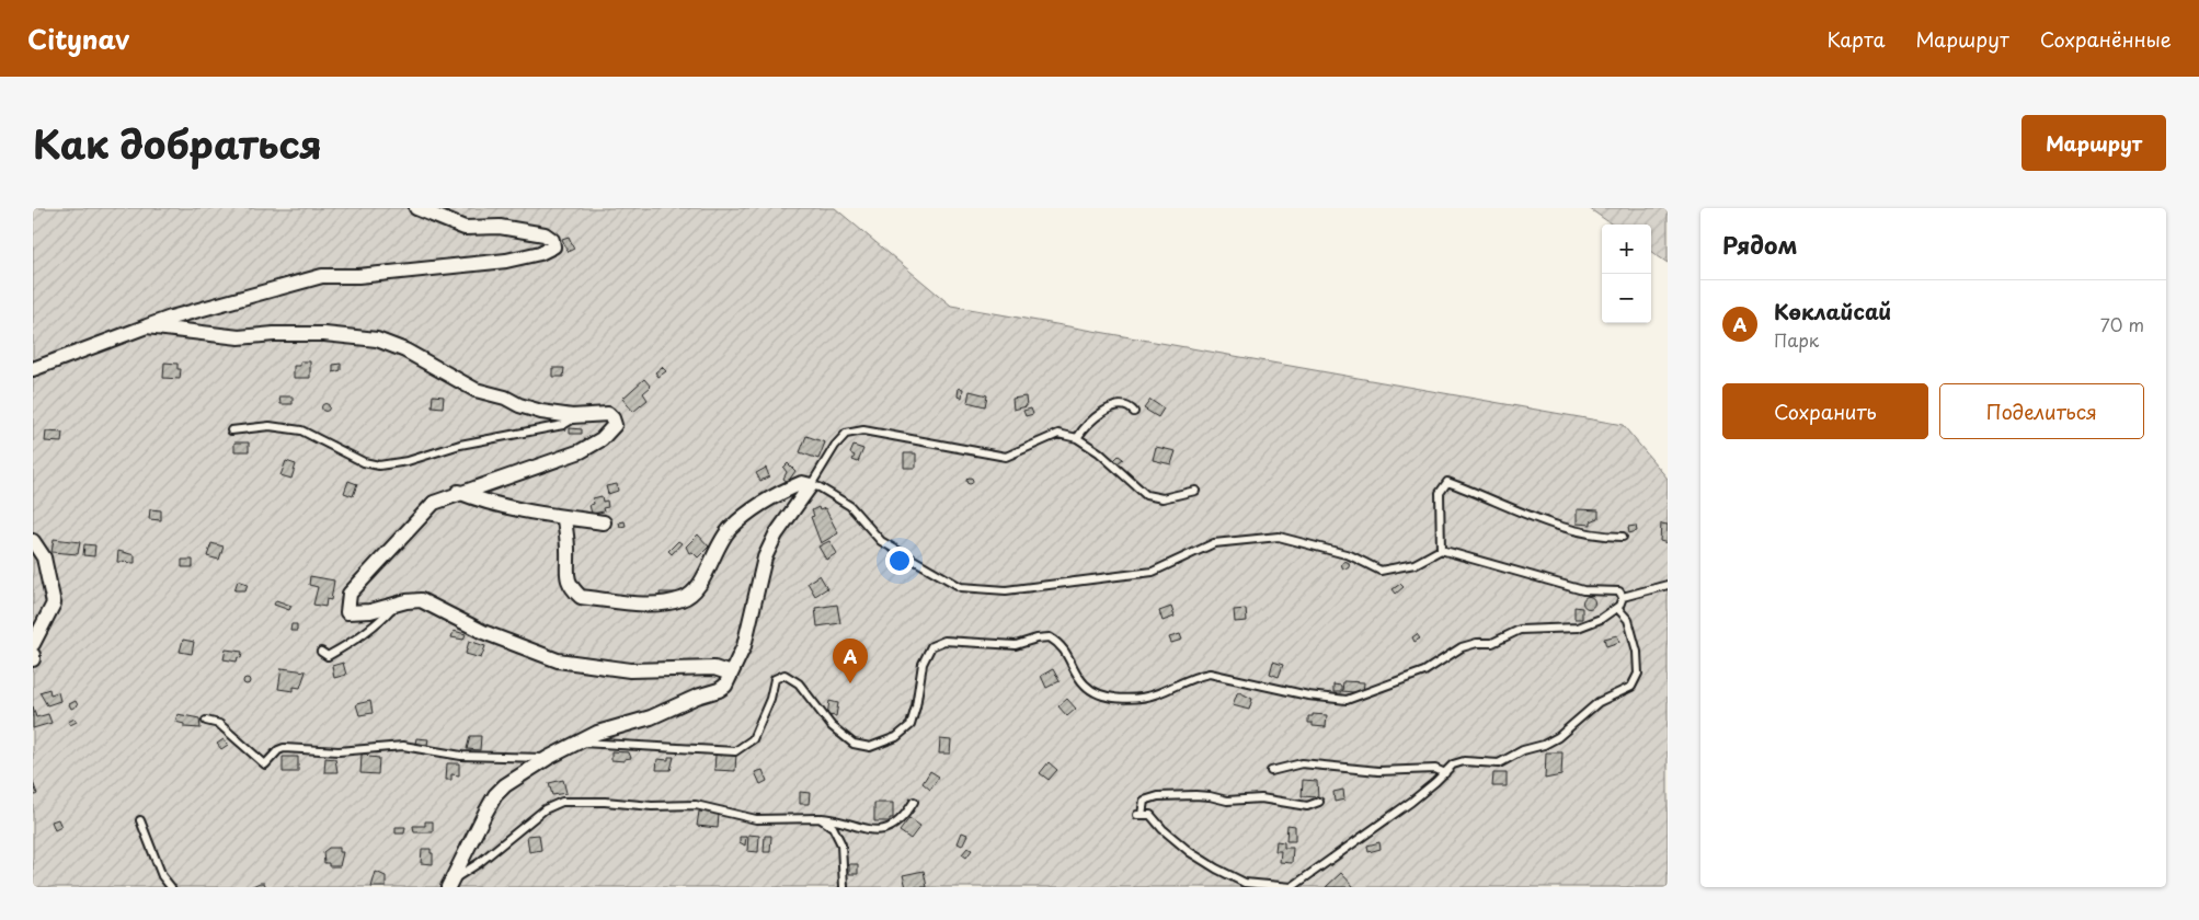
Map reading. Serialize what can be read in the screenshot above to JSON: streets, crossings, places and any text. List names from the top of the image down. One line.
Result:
{"page":{"header":"Citynav","nav":["Карта","Маршрут","Сохранённые"],"title":"Как добраться","buttons":["Маршрут",["Сохранить","Поделиться"]],"heading":"Рядом","map_buttons":["+","−"],"list":[{"mark":"A","name":"Көклайсай","note":"Парк","value":"70 m"}],"pins":"A"}}
